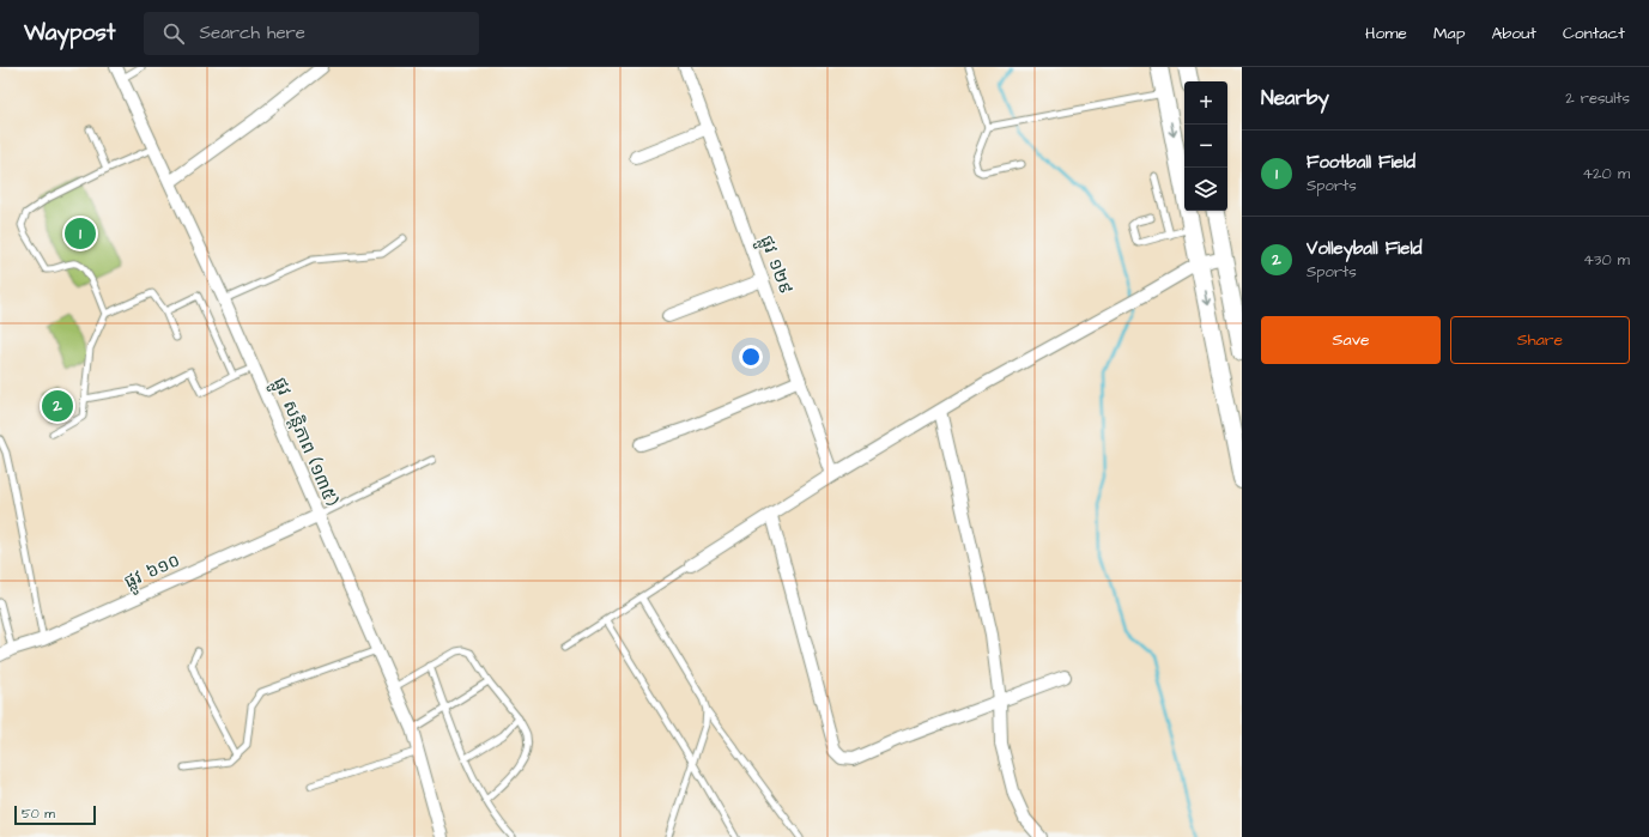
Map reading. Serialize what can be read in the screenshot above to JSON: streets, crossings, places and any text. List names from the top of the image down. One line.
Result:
{"streets":{"street":["ផ្លូវ ១២៩","ផ្លូវ សន្តិភាព (១៣៥)","ផ្លូវ ៦១០"]},"crossings":[["ផ្លូវ សន្តិភាព (១៣៥)","ផ្លូវ ៦១០"]],"scale_bar":"50 m","page":{"header":"Waypost","search":"Search here","nav":["Home","Map","About","Contact"],"heading":["Nearby","2 results"],"map_buttons":["+","−"],"list":[{"mark":"1","name":"Football Field","note":"Sports","value":"420 m"},{"mark":"2","name":"Volleyball Field","note":"Sports","value":"430 m"}],"pins":["1","2"],"buttons":["Save","Share"],"scale":"50 m"}}
